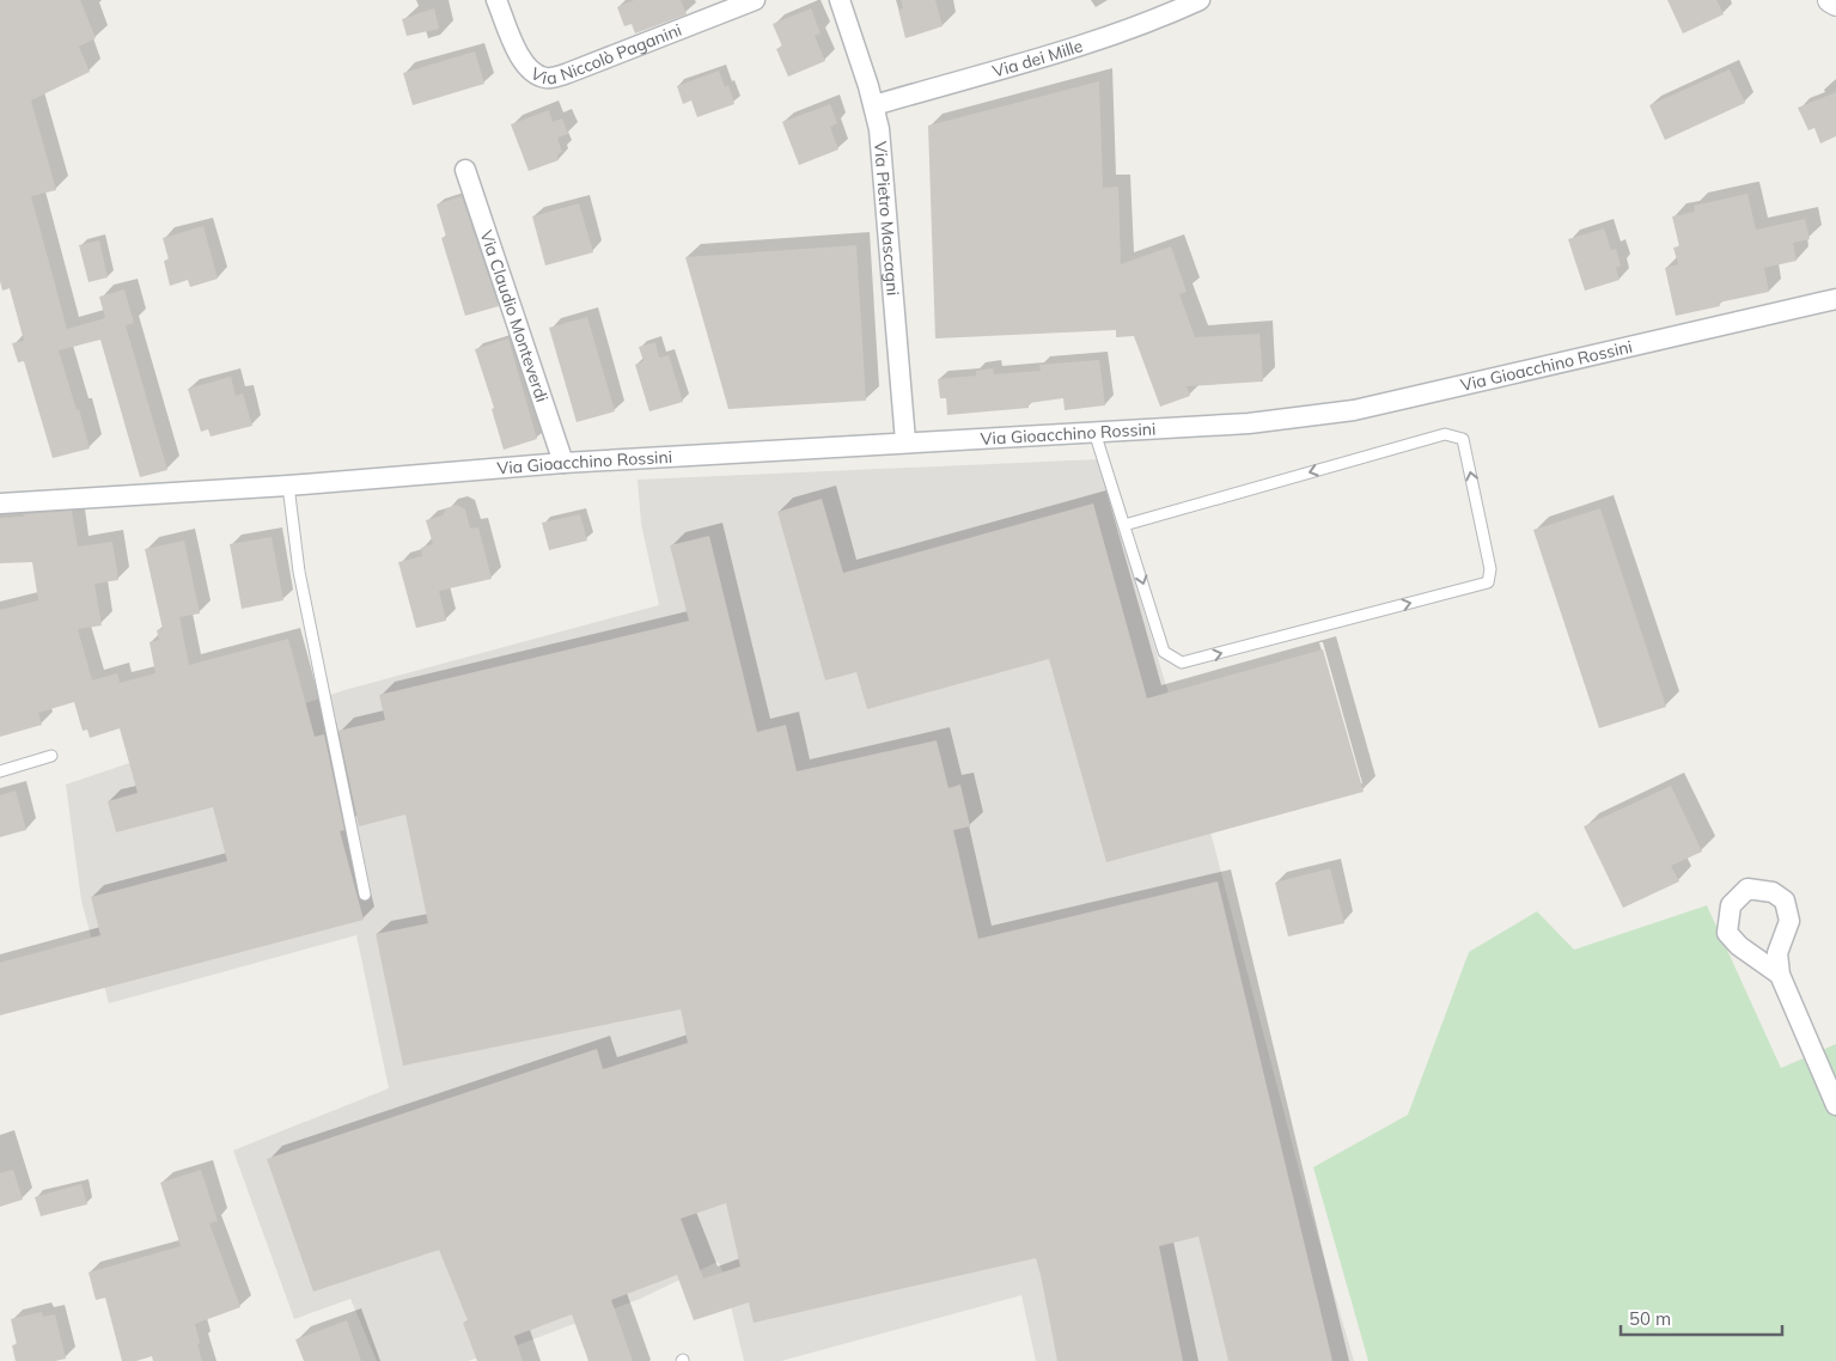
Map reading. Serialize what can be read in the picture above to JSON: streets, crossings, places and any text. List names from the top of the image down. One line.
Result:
{"streets":{"street":["Via Niccolò Paganini","Via dei Mille","Via Pietro Mascagni","Via Claudio Monteverdi","Via Gioacchino Rossini"]},"crossings":[["Via dei Mille","Via Pietro Mascagni"],["Via Pietro Mascagni","Via Gioacchino Rossini"],["Via Claudio Monteverdi","Via Gioacchino Rossini"]],"scale_bar":"50 m"}
